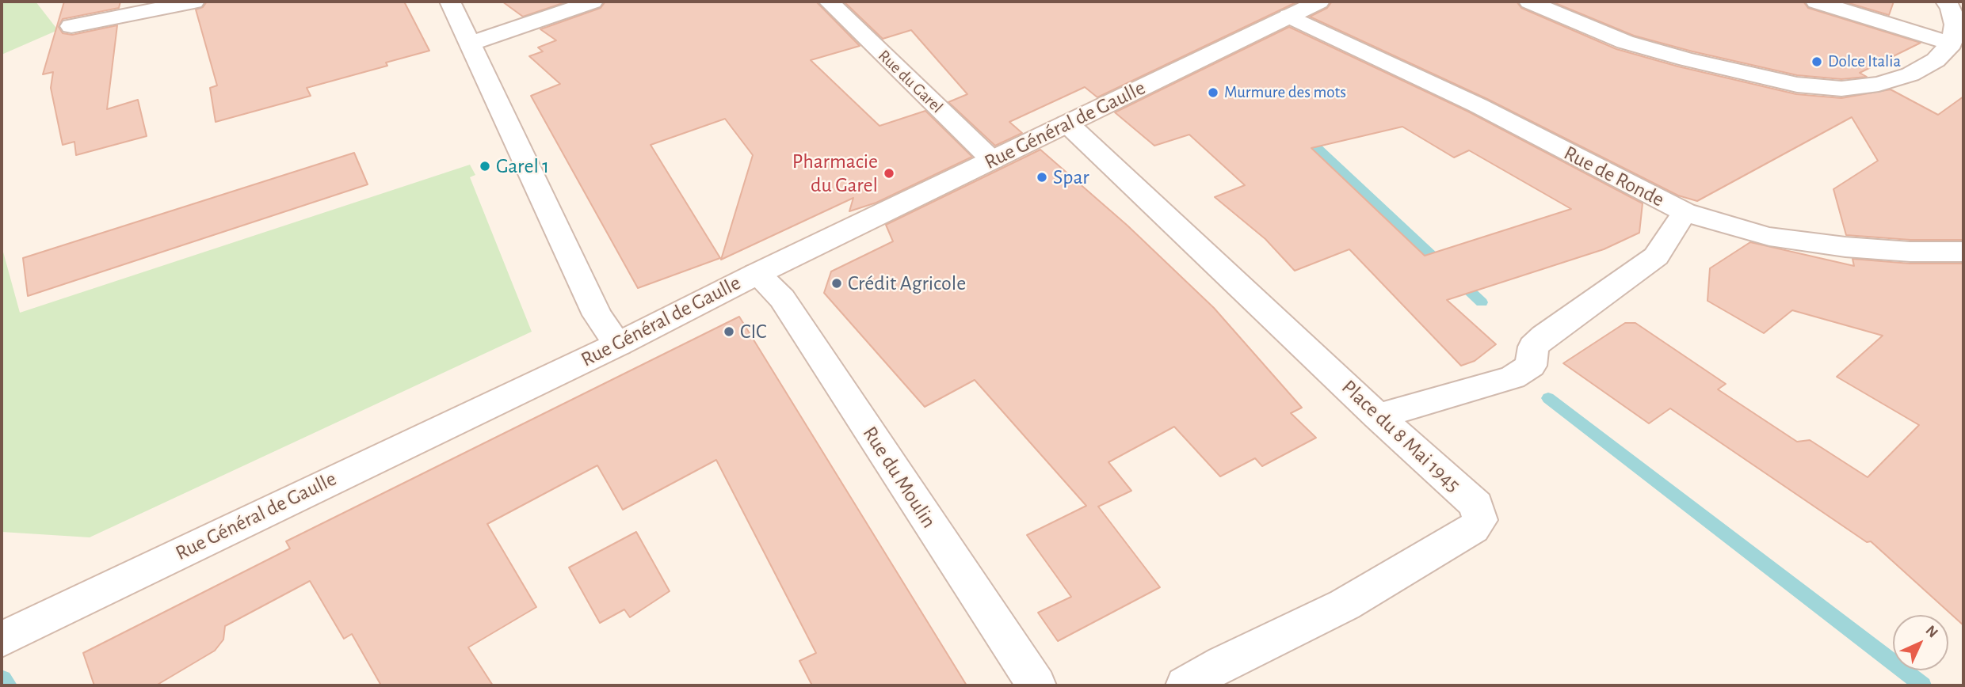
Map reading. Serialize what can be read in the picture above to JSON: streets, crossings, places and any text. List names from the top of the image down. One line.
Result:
{"streets":{"street":["Rue du Garel","Rue Général de Gaulle","Rue de Ronde","Place du 8 Mai 1945","Rue du Moulin"]},"crossings":[["Rue du Garel","Rue Général de Gaulle"],["Rue Général de Gaulle","Rue de Ronde"],["Rue Général de Gaulle","Place du 8 Mai 1945"],["Rue Général de Gaulle","Rue du Moulin"]],"places":["Dolce Italia","Murmure des mots","Garel 1","Pharmacie du Garel","Spar","Crédit Agricole","CIC"],"north":"top right"}
